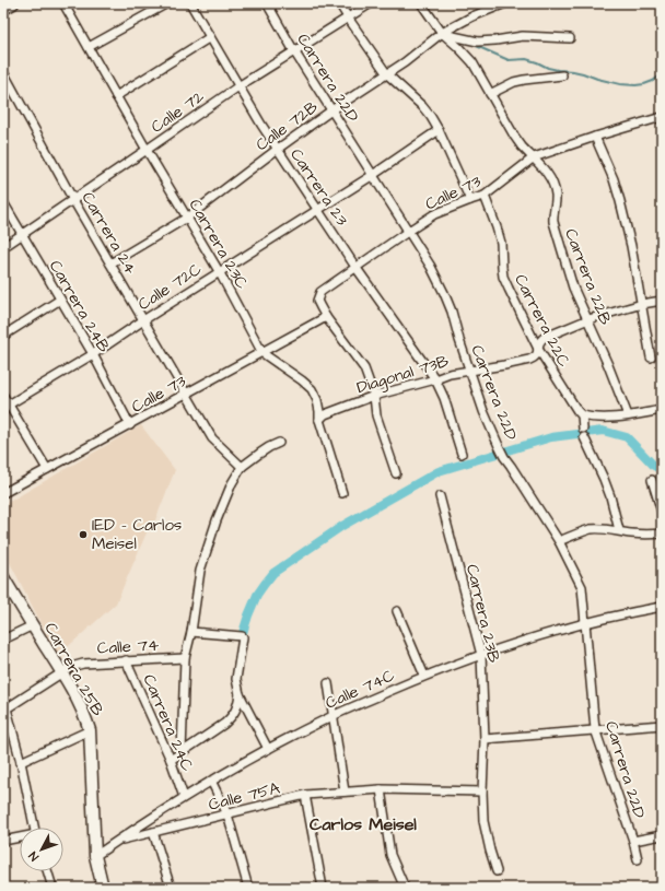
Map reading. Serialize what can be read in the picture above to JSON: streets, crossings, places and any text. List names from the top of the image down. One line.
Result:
{"streets":{"street":["Carrera 22D","Calle 72","Calle 72B","Carrera 23","Calle 73","Carrera 24","Carrera 23C","Carrera 22B","Calle 72C","Carrera 24B","Carrera 22C","Diagonal 73B","Carrera 23B","Calle 74","Carrera 25B","Calle 74C","Carrera 24C","Calle 75A"]},"crossings":[["Carrera 22D","Calle 72"],["Carrera 22D","Calle 72B"],["Carrera 22D","Calle 73"],["Carrera 22D","Calle 72C"],["Carrera 22D","Diagonal 73B"],["Carrera 22D","Calle 74C"],["Calle 72","Carrera 23"],["Calle 72","Carrera 24"],["Calle 72","Carrera 23C"],["Calle 72","Carrera 24B"],["Calle 72B","Carrera 23"],["Calle 72B","Carrera 24"],["Calle 72B","Carrera 23C"],["Calle 72B","Carrera 22B"],["Carrera 23","Calle 73"],["Carrera 23","Calle 72C"],["Carrera 23","Diagonal 73B"],["Calle 73","Carrera 24"],["Calle 73","Carrera 23C"],["Calle 73","Carrera 22B"],["Calle 73","Carrera 24B"],["Calle 73","Carrera 22C"],["Carrera 24","Calle 72C"],["Carrera 23C","Calle 72C"],["Carrera 23C","Diagonal 73B"],["Carrera 22B","Diagonal 73B"],["Calle 72C","Carrera 24B"],["Carrera 22C","Diagonal 73B"],["Carrera 23B","Calle 74C"],["Calle 74","Carrera 25B"],["Calle 74","Carrera 24C"],["Carrera 25B","Calle 74C"],["Calle 74C","Carrera 24C"],["Calle 74C","Calle 75A"]],"districts":["Carlos Meisel"],"places":["IED - Carlos Meisel"],"north":"bottom left"}
